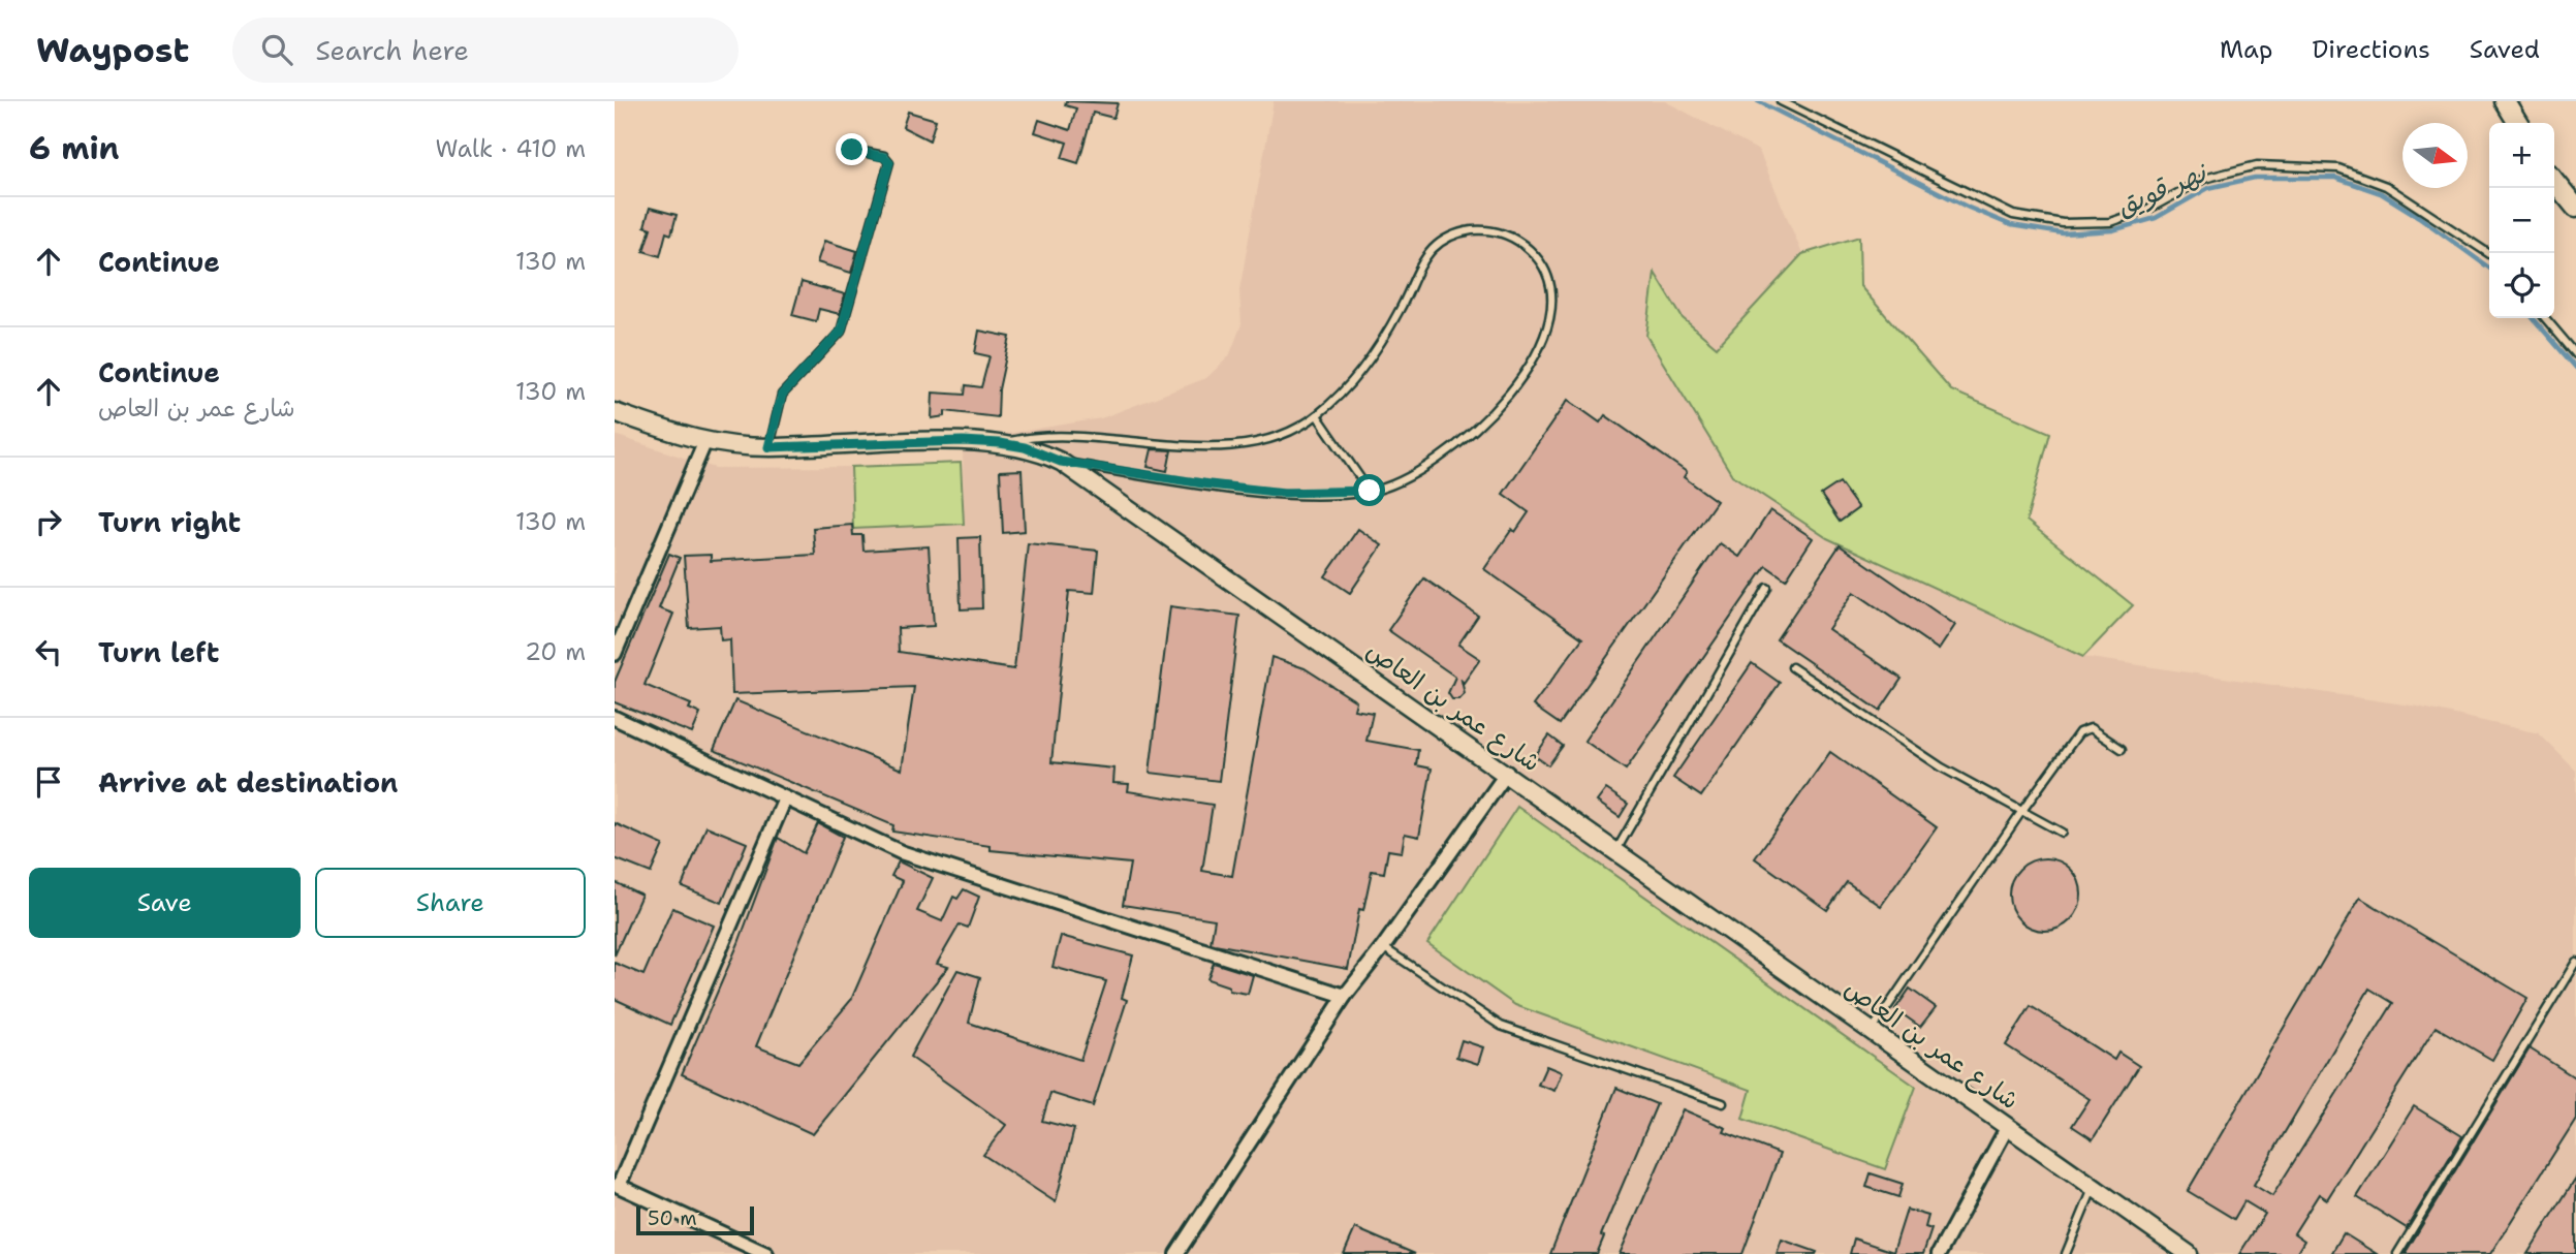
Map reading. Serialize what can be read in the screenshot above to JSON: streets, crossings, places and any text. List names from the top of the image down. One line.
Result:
{"streets":{"street":["شارع عمر بن العاص"]},"water":["نهر قويق"],"scale_bar":"50 m","north":"right","page":{"header":"Waypost","search":"Search here","nav":["Map","Directions","Saved"],"heading":["6 min","Walk · 410 m"],"map_buttons":["+","−"],"list":[["Continue","130 m"],["Continue","شارع عمر بن العاص","130 m"],["Turn right","130 m"],["Turn left","20 m"],"Arrive at destination"],"buttons":["Save","Share"],"scale":"50 m"}}
